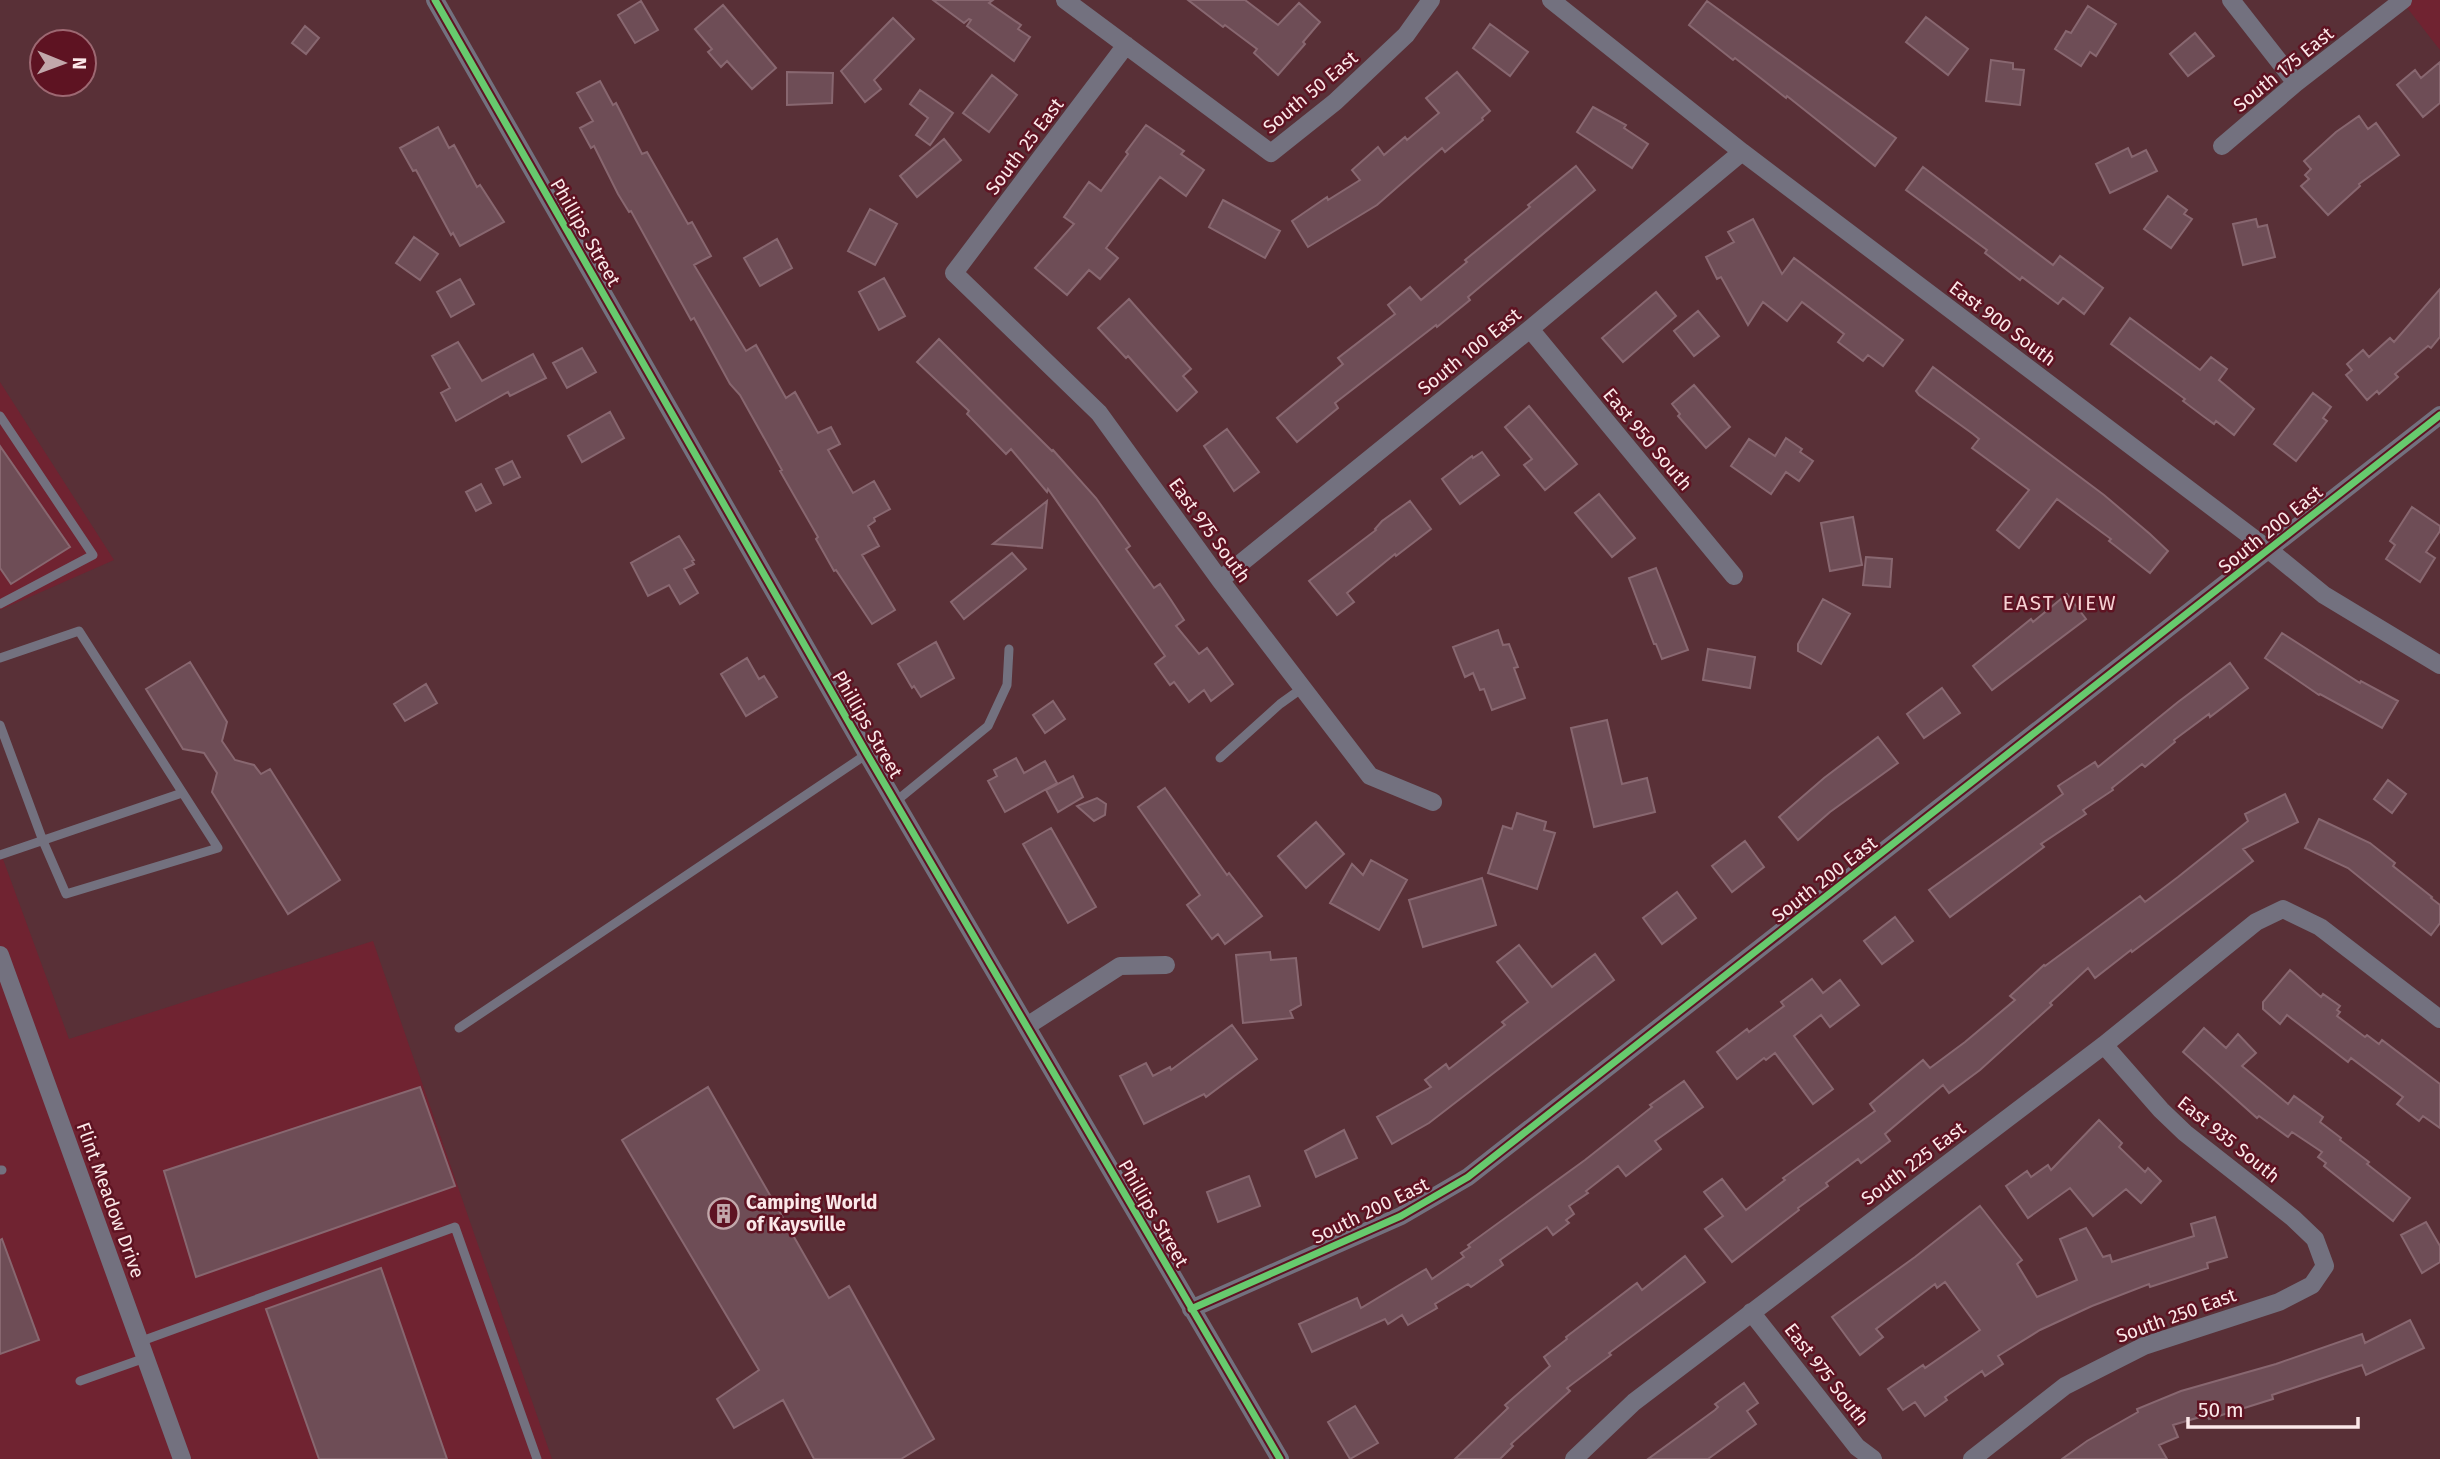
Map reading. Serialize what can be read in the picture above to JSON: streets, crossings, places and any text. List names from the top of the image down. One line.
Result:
{"streets":{"street":["South 175 East","South 50 East","South 25 East","Phillips Street","East 900 South","South 100 East","East 950 South","South 200 East","East 975 South","East 935 South","South 225 East","Flint Meadow Drive","South 250 East"]},"crossings":[["South 50 East","South 25 East"],["South 25 East","East 975 South"],["Phillips Street","South 200 East"],["East 900 South","South 100 East"],["East 900 South","South 200 East"],["South 100 East","East 950 South"],["South 100 East","East 975 South"],["East 975 South","South 225 East"],["East 935 South","South 225 East"],["East 935 South","South 250 East"]],"districts":["EAST VIEW"],"places":{"building":["Camping World of Kaysville"]},"scale_bar":"50 m","north":"right"}
